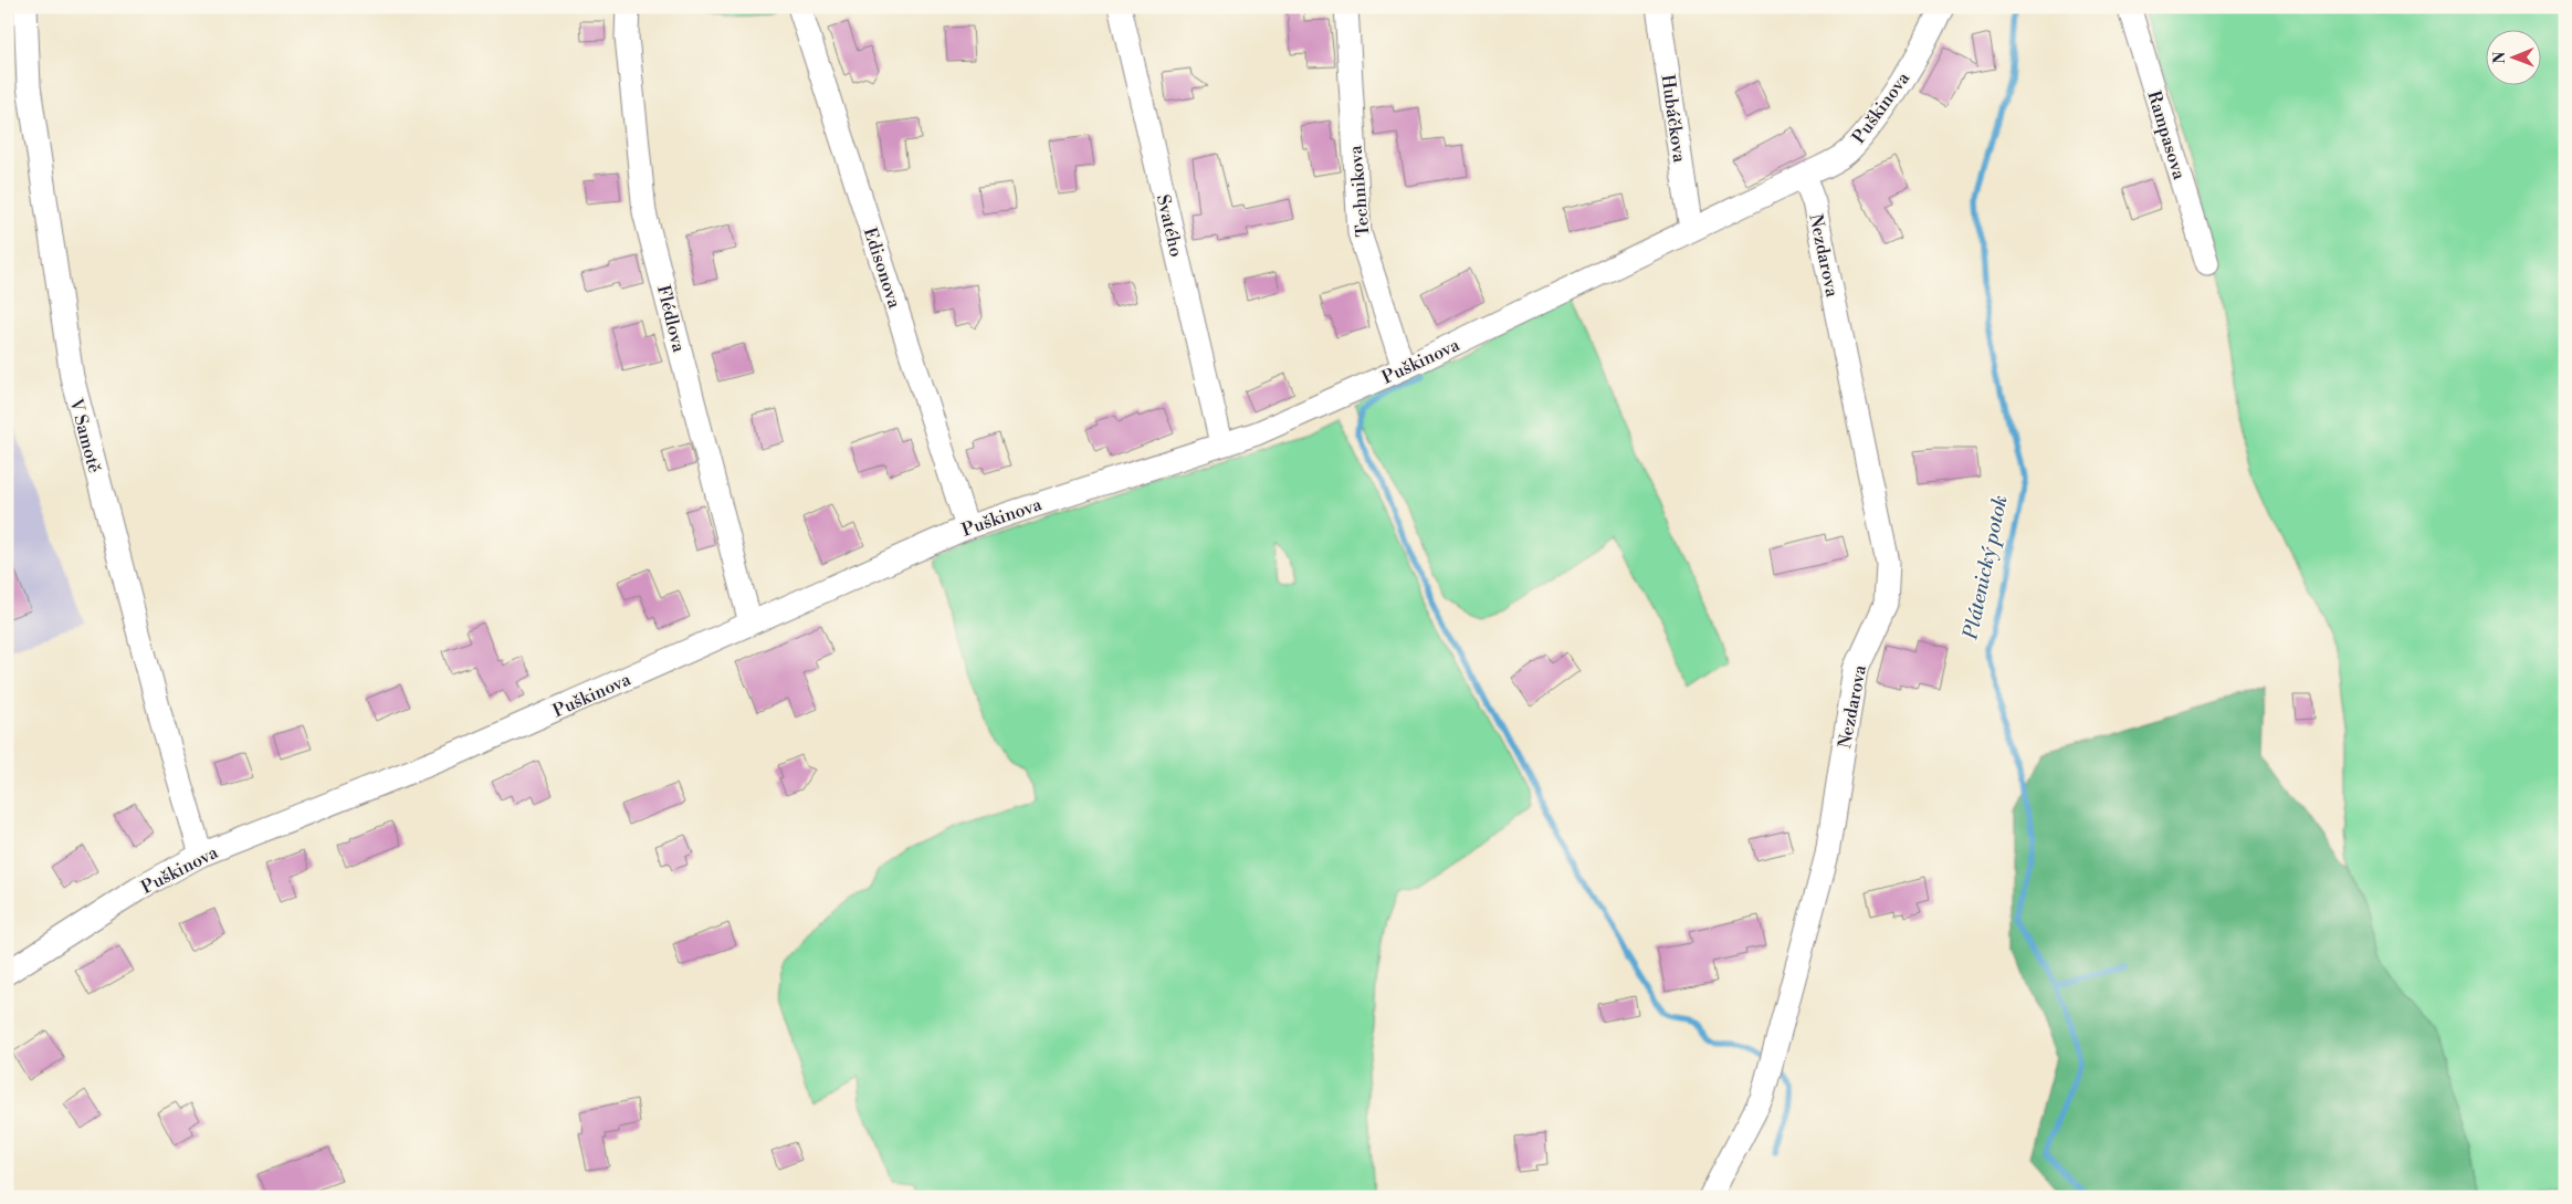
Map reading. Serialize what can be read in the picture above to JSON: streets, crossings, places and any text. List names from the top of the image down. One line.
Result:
{"streets":{"street":["Puškinova","Hubáčkova","Rampasova","Technikova","Svatého","Nezdarova","Edisonova","Flédlova","V Samotě"]},"crossings":[["Puškinova","Hubáčkova"],["Puškinova","Technikova"],["Puškinova","Svatého"],["Puškinova","Nezdarova"],["Puškinova","Edisonova"],["Puškinova","Flédlova"],["Puškinova","V Samotě"]],"water":["Plátenický potok"],"north":"left"}
